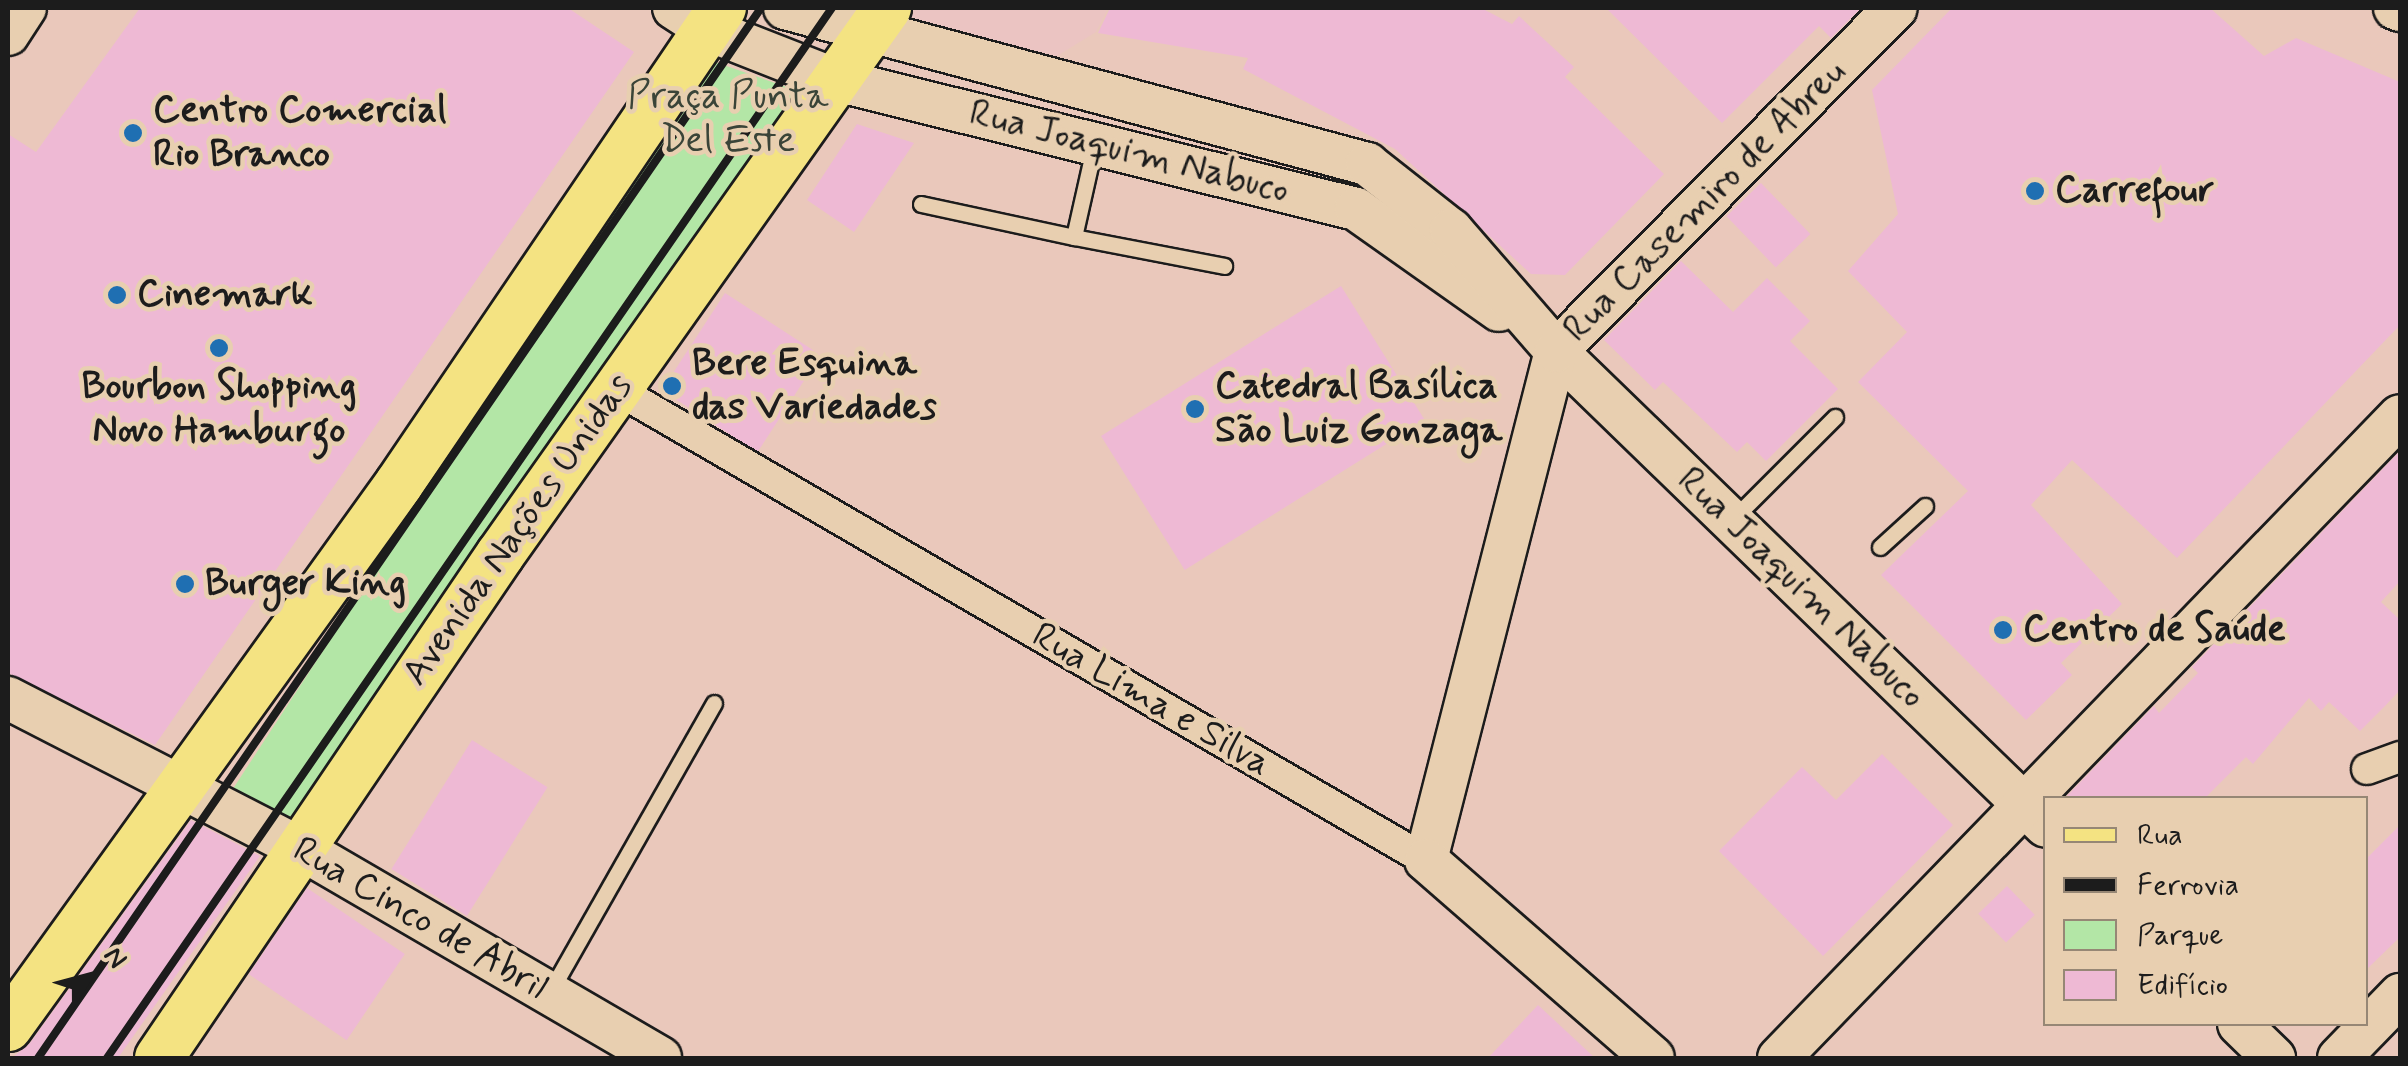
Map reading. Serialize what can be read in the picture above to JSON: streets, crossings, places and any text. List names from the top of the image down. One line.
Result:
{"streets":{"main road":["Avenida Nações Unidas"],"street":["Rua Joaquim Nabuco","Rua Casemiro de Abreu","Rua Lima e Silva","Rua Cinco de Abril"]},"crossings":[["Rua Joaquim Nabuco","Rua Casemiro de Abreu"],["Rua Joaquim Nabuco","Avenida Nações Unidas"],["Avenida Nações Unidas","Rua Lima e Silva"],["Avenida Nações Unidas","Rua Cinco de Abril"]],"parks":["Praça Punta Del Este"],"places":["Centro Comercial Rio Branco","Carrefour","Cinemark","Bourbon Shopping Novo Hamburgo","Bere Esquina das Variedades","Catedral Basílica São Luiz Gonzaga","Burger King","Centro de Saúde"],"legend":["Rua","Ferrovia","Parque","Edifício"],"north":"top right"}
